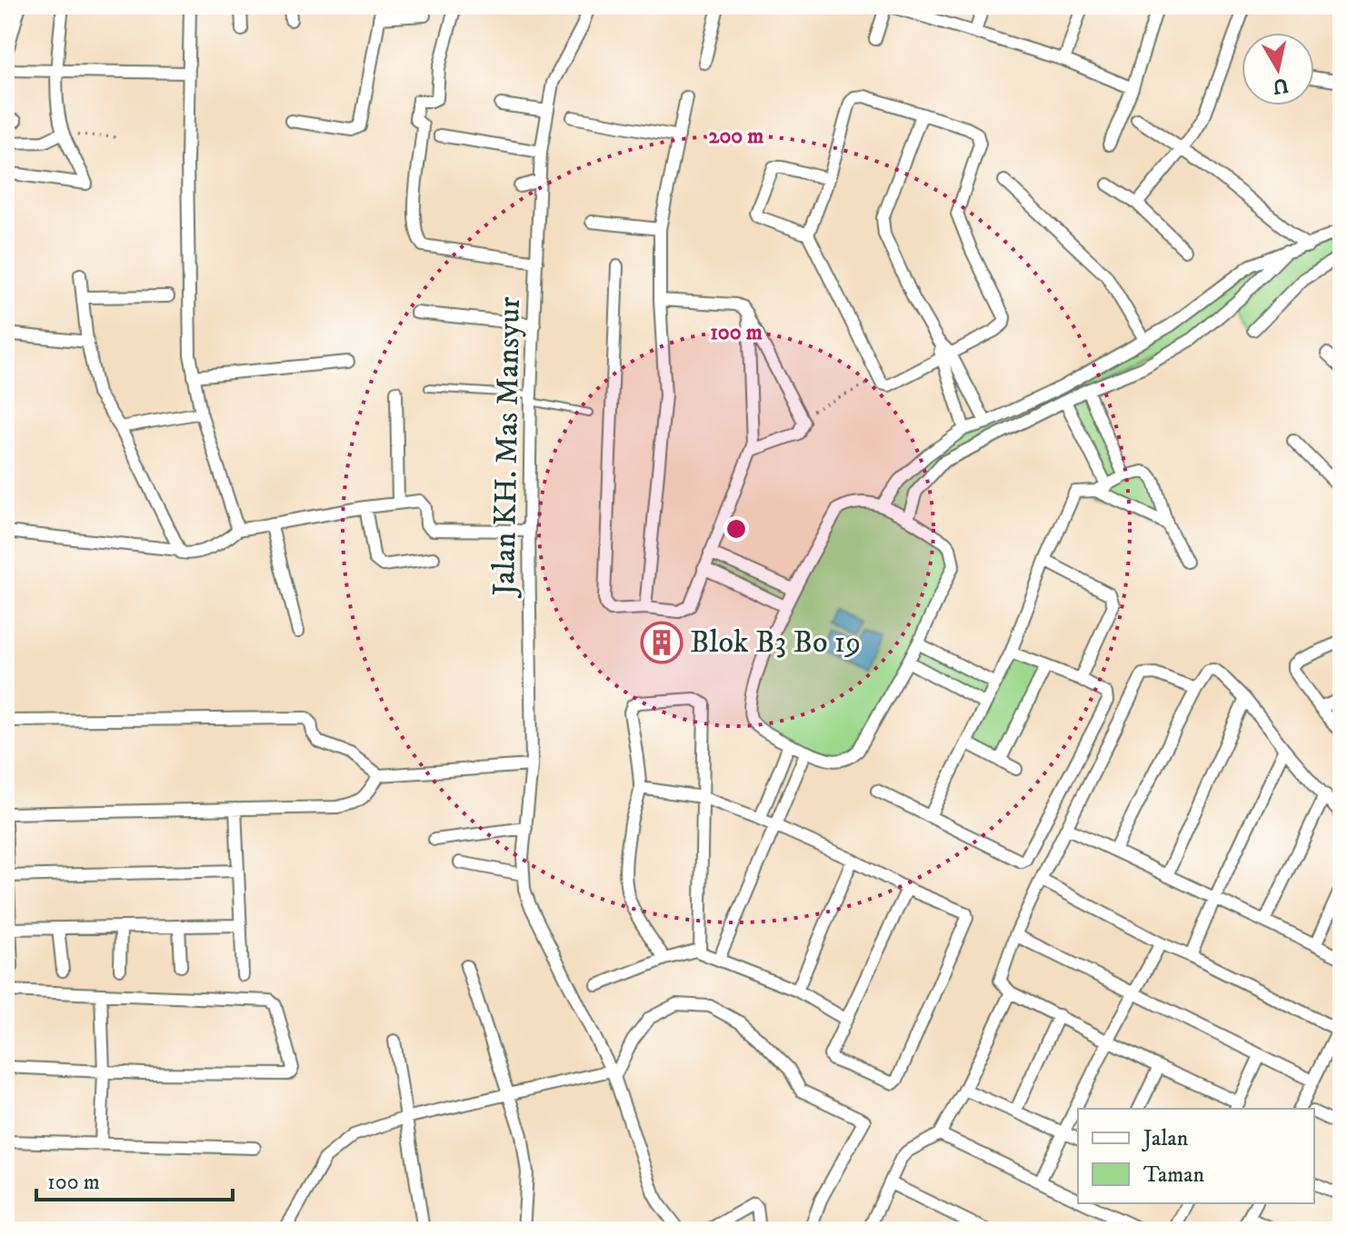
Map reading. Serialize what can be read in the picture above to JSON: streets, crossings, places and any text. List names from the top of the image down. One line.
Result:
{"streets":{"street":["Jalan KH. Mas Mansyur"]},"places":{"building":["Blok B3 Bo 19"]},"legend":["Jalan","Taman"],"scale_bar":"100 m","north":"bottom","rings":["200 m","100 m"]}
